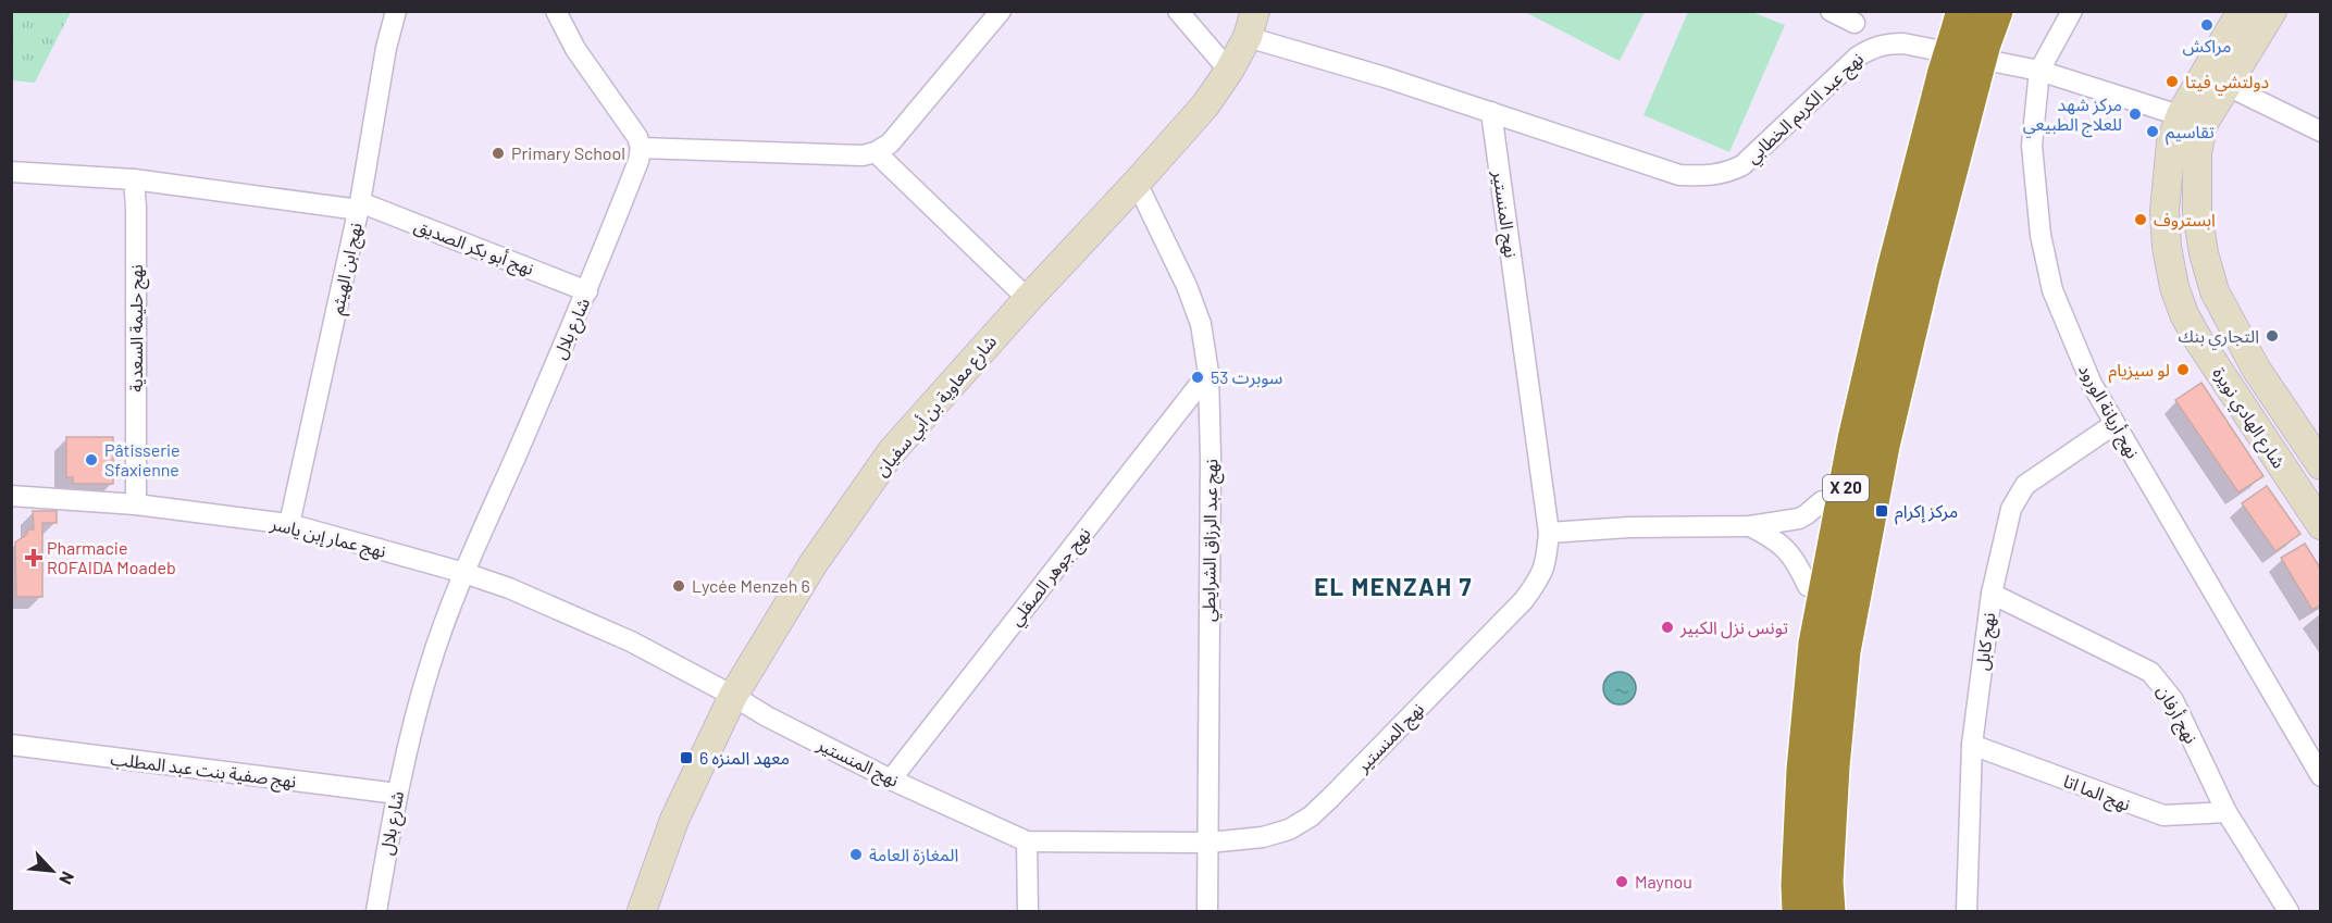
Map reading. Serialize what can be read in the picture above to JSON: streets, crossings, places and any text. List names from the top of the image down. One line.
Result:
{"streets":{"highway":["X 20"],"main road":["شارع معاوية بن أبي سفيان","شارع الهادي نويرة"],"street":["نهج عبد الكريم الخطابي","نهج المنستير","نهج أبو بكر الصديق","نهج ابن الهيثم","نهج حليمة السعدية","شارع بلال","نهج أريانة الورود","نهج عمار إبن ياسر","نهج عبد الرزاق الشرايطي","نهج جوهر الصقلي","نهج كابل","نهج أرفان","نهج صفية بنت عبد المطلب","نهج الما اتا"]},"crossings":[["نهج عبد الكريم الخطابي","نهج المنستير"],["نهج عبد الكريم الخطابي","شارع معاوية بن أبي سفيان"],["نهج عبد الكريم الخطابي","نهج أريانة الورود"],["نهج عبد الكريم الخطابي","شارع الهادي نويرة"],["نهج المنستير","شارع معاوية بن أبي سفيان"],["نهج المنستير","نهج عمار إبن ياسر"],["نهج المنستير","نهج عبد الرزاق الشرايطي"],["نهج المنستير","نهج جوهر الصقلي"],["نهج أبو بكر الصديق","نهج ابن الهيثم"],["نهج أبو بكر الصديق","نهج حليمة السعدية"],["نهج أبو بكر الصديق","شارع بلال"],["نهج ابن الهيثم","نهج عمار إبن ياسر"],["نهج حليمة السعدية","نهج عمار إبن ياسر"],["شارع بلال","نهج عمار إبن ياسر"],["شارع بلال","نهج صفية بنت عبد المطلب"],["شارع معاوية بن أبي سفيان","نهج عمار إبن ياسر"],["شارع معاوية بن أبي سفيان","نهج عبد الرزاق الشرايطي"],["نهج أريانة الورود","نهج كابل"],["نهج عبد الرزاق الشرايطي","نهج جوهر الصقلي"],["نهج كابل","نهج أرفان"],["نهج كابل","نهج الما اتا"],["نهج أرفان","نهج الما اتا"]],"districts":["EL MENZAH 7"],"places":{"other":["مراكش","دولتشي فيتا","مركز شهد للعلاج الطبيعي","تقاسيم","Primary School","ابستروف","التجاري بنك","لو سيزيام","سوبرت 53","Pâtisserie Sfaxienne","Lycée Menzeh 6","تونس نزل الكبير","المغازة العامة","Maynou"],"transit":["مركز إكرام","معهد المنزه 6"],"health":["Pharmacie ROFAIDA Moadeb"]},"north":"bottom right"}
